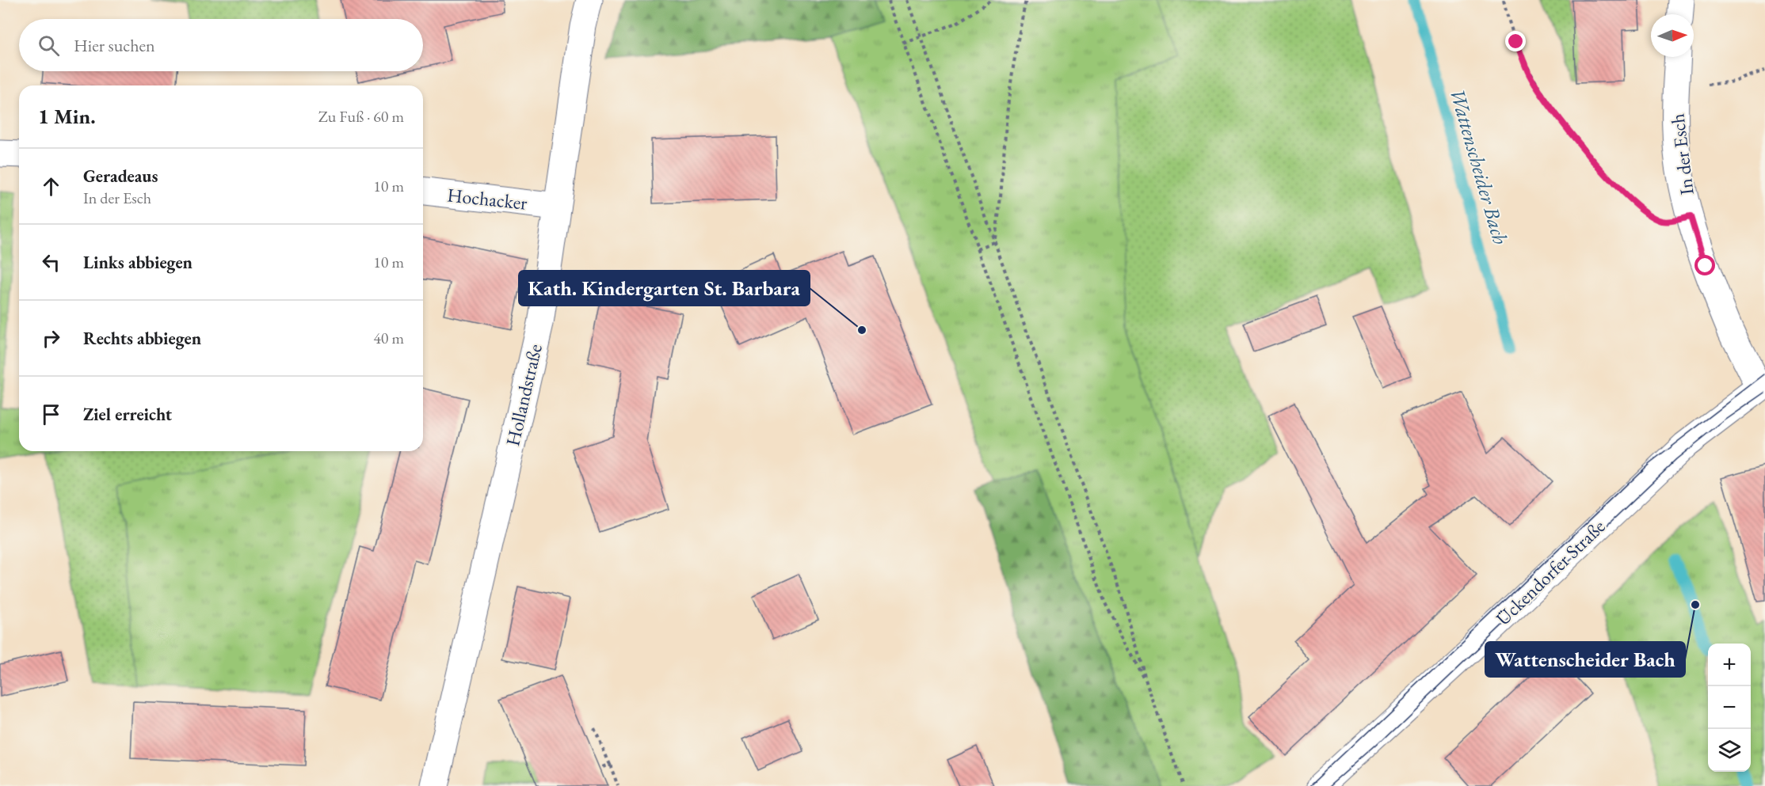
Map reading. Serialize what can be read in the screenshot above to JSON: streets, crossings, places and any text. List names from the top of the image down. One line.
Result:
{"streets":{"street":["In der Esch","Hochacker","Hollandstraße","Ückendorfer Straße"]},"crossings":[["In der Esch","Ückendorfer Straße"],["Hochacker","Hollandstraße"]],"water":["Wattenscheider Bach"],"places":["Kath. Kindergarten St. Barbara","Wattenscheider Bach"],"north":"right","page":{"search":"Hier suchen","heading":["1 Min.","Zu Fuß · 60 m"],"list":[["Geradeaus","In der Esch","10 m"],["Links abbiegen","10 m"],["Rechts abbiegen","40 m"],"Ziel erreicht"],"map_buttons":["+","−"]}}
